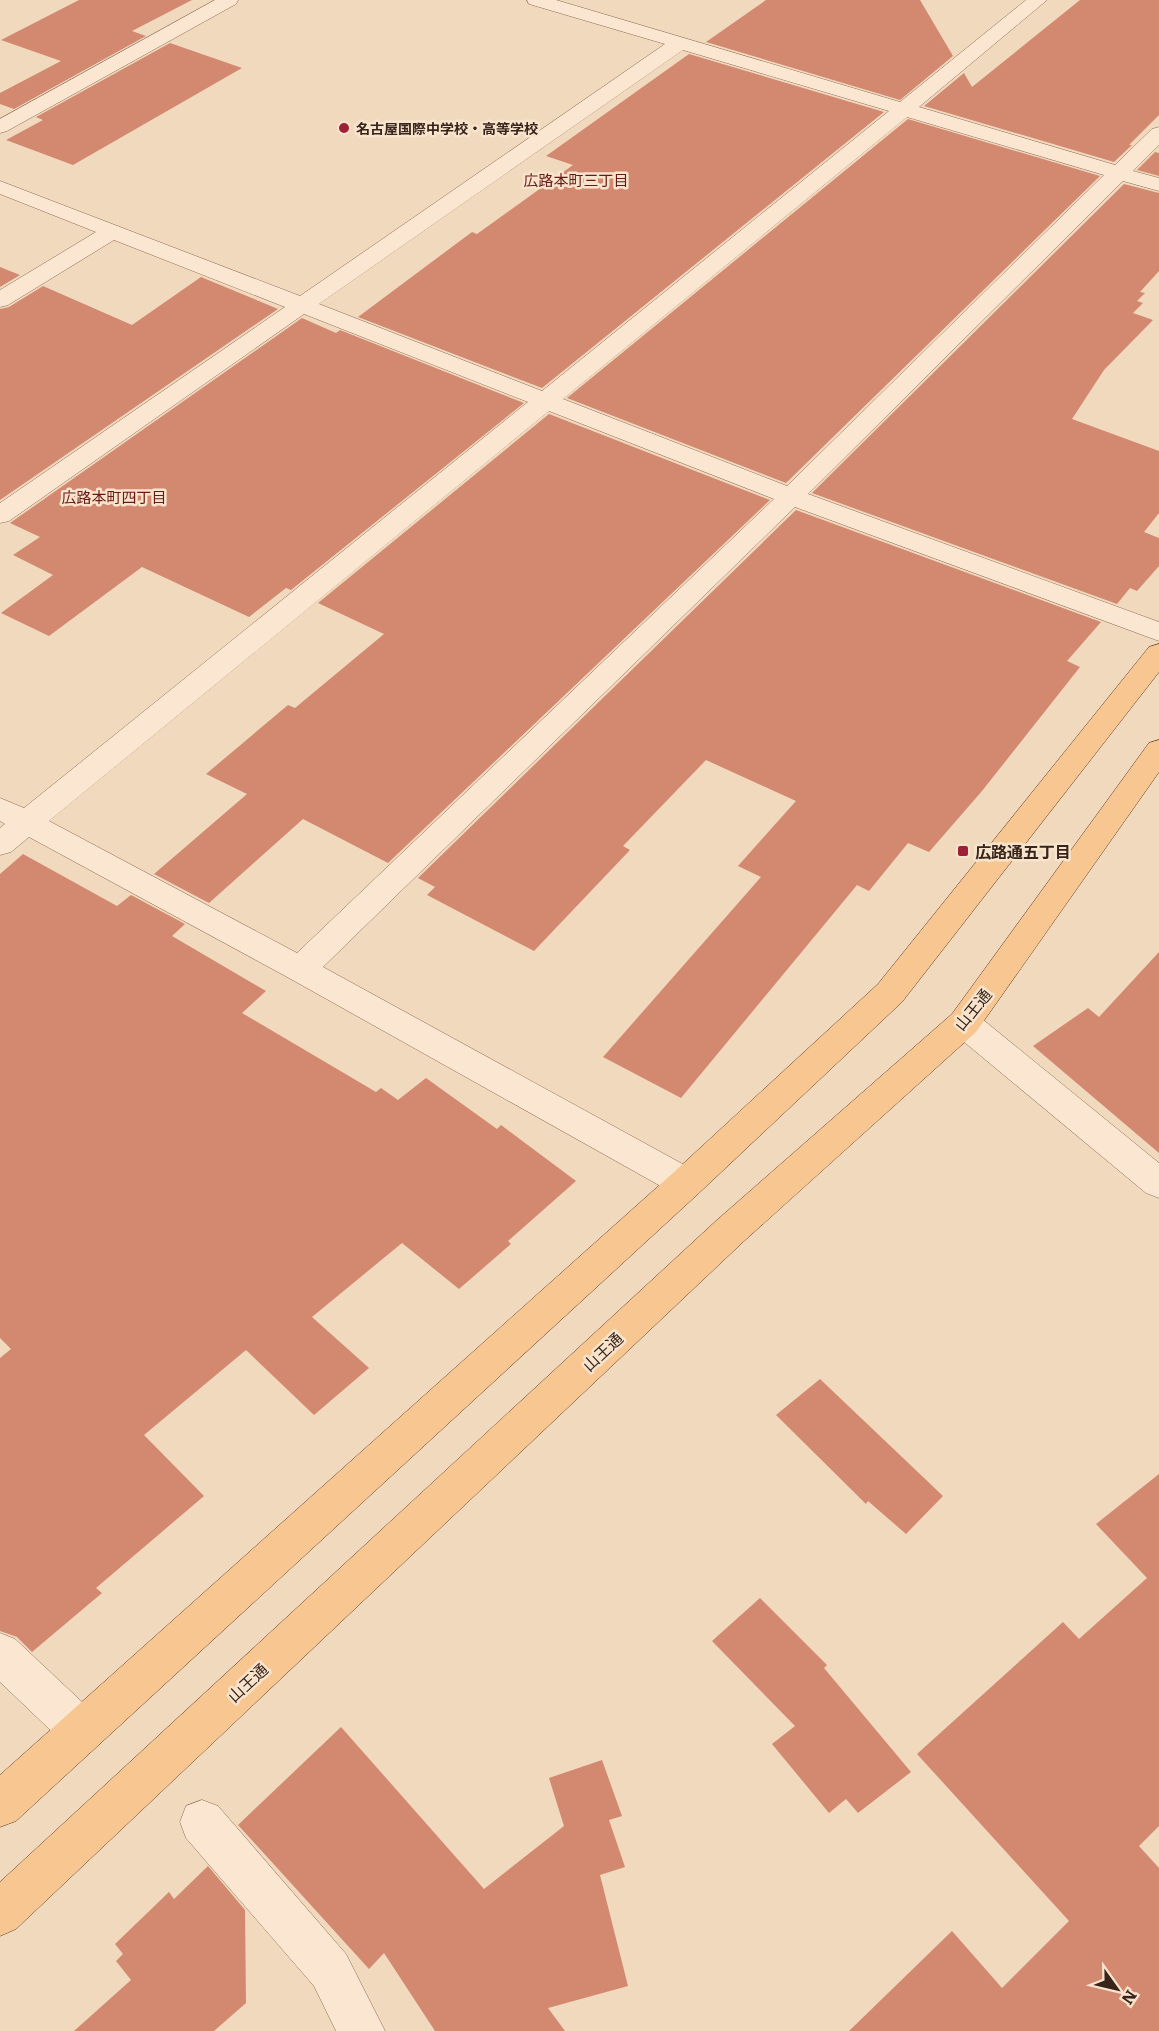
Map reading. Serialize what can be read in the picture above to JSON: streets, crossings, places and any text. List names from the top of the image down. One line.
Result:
{"streets":{"main road":["山王通"]},"districts":["広路本町三丁目","広路本町四丁目"],"places":{"other":["名古屋国際中学校・高等学校"],"transit":["広路通五丁目"]},"north":"bottom right"}
